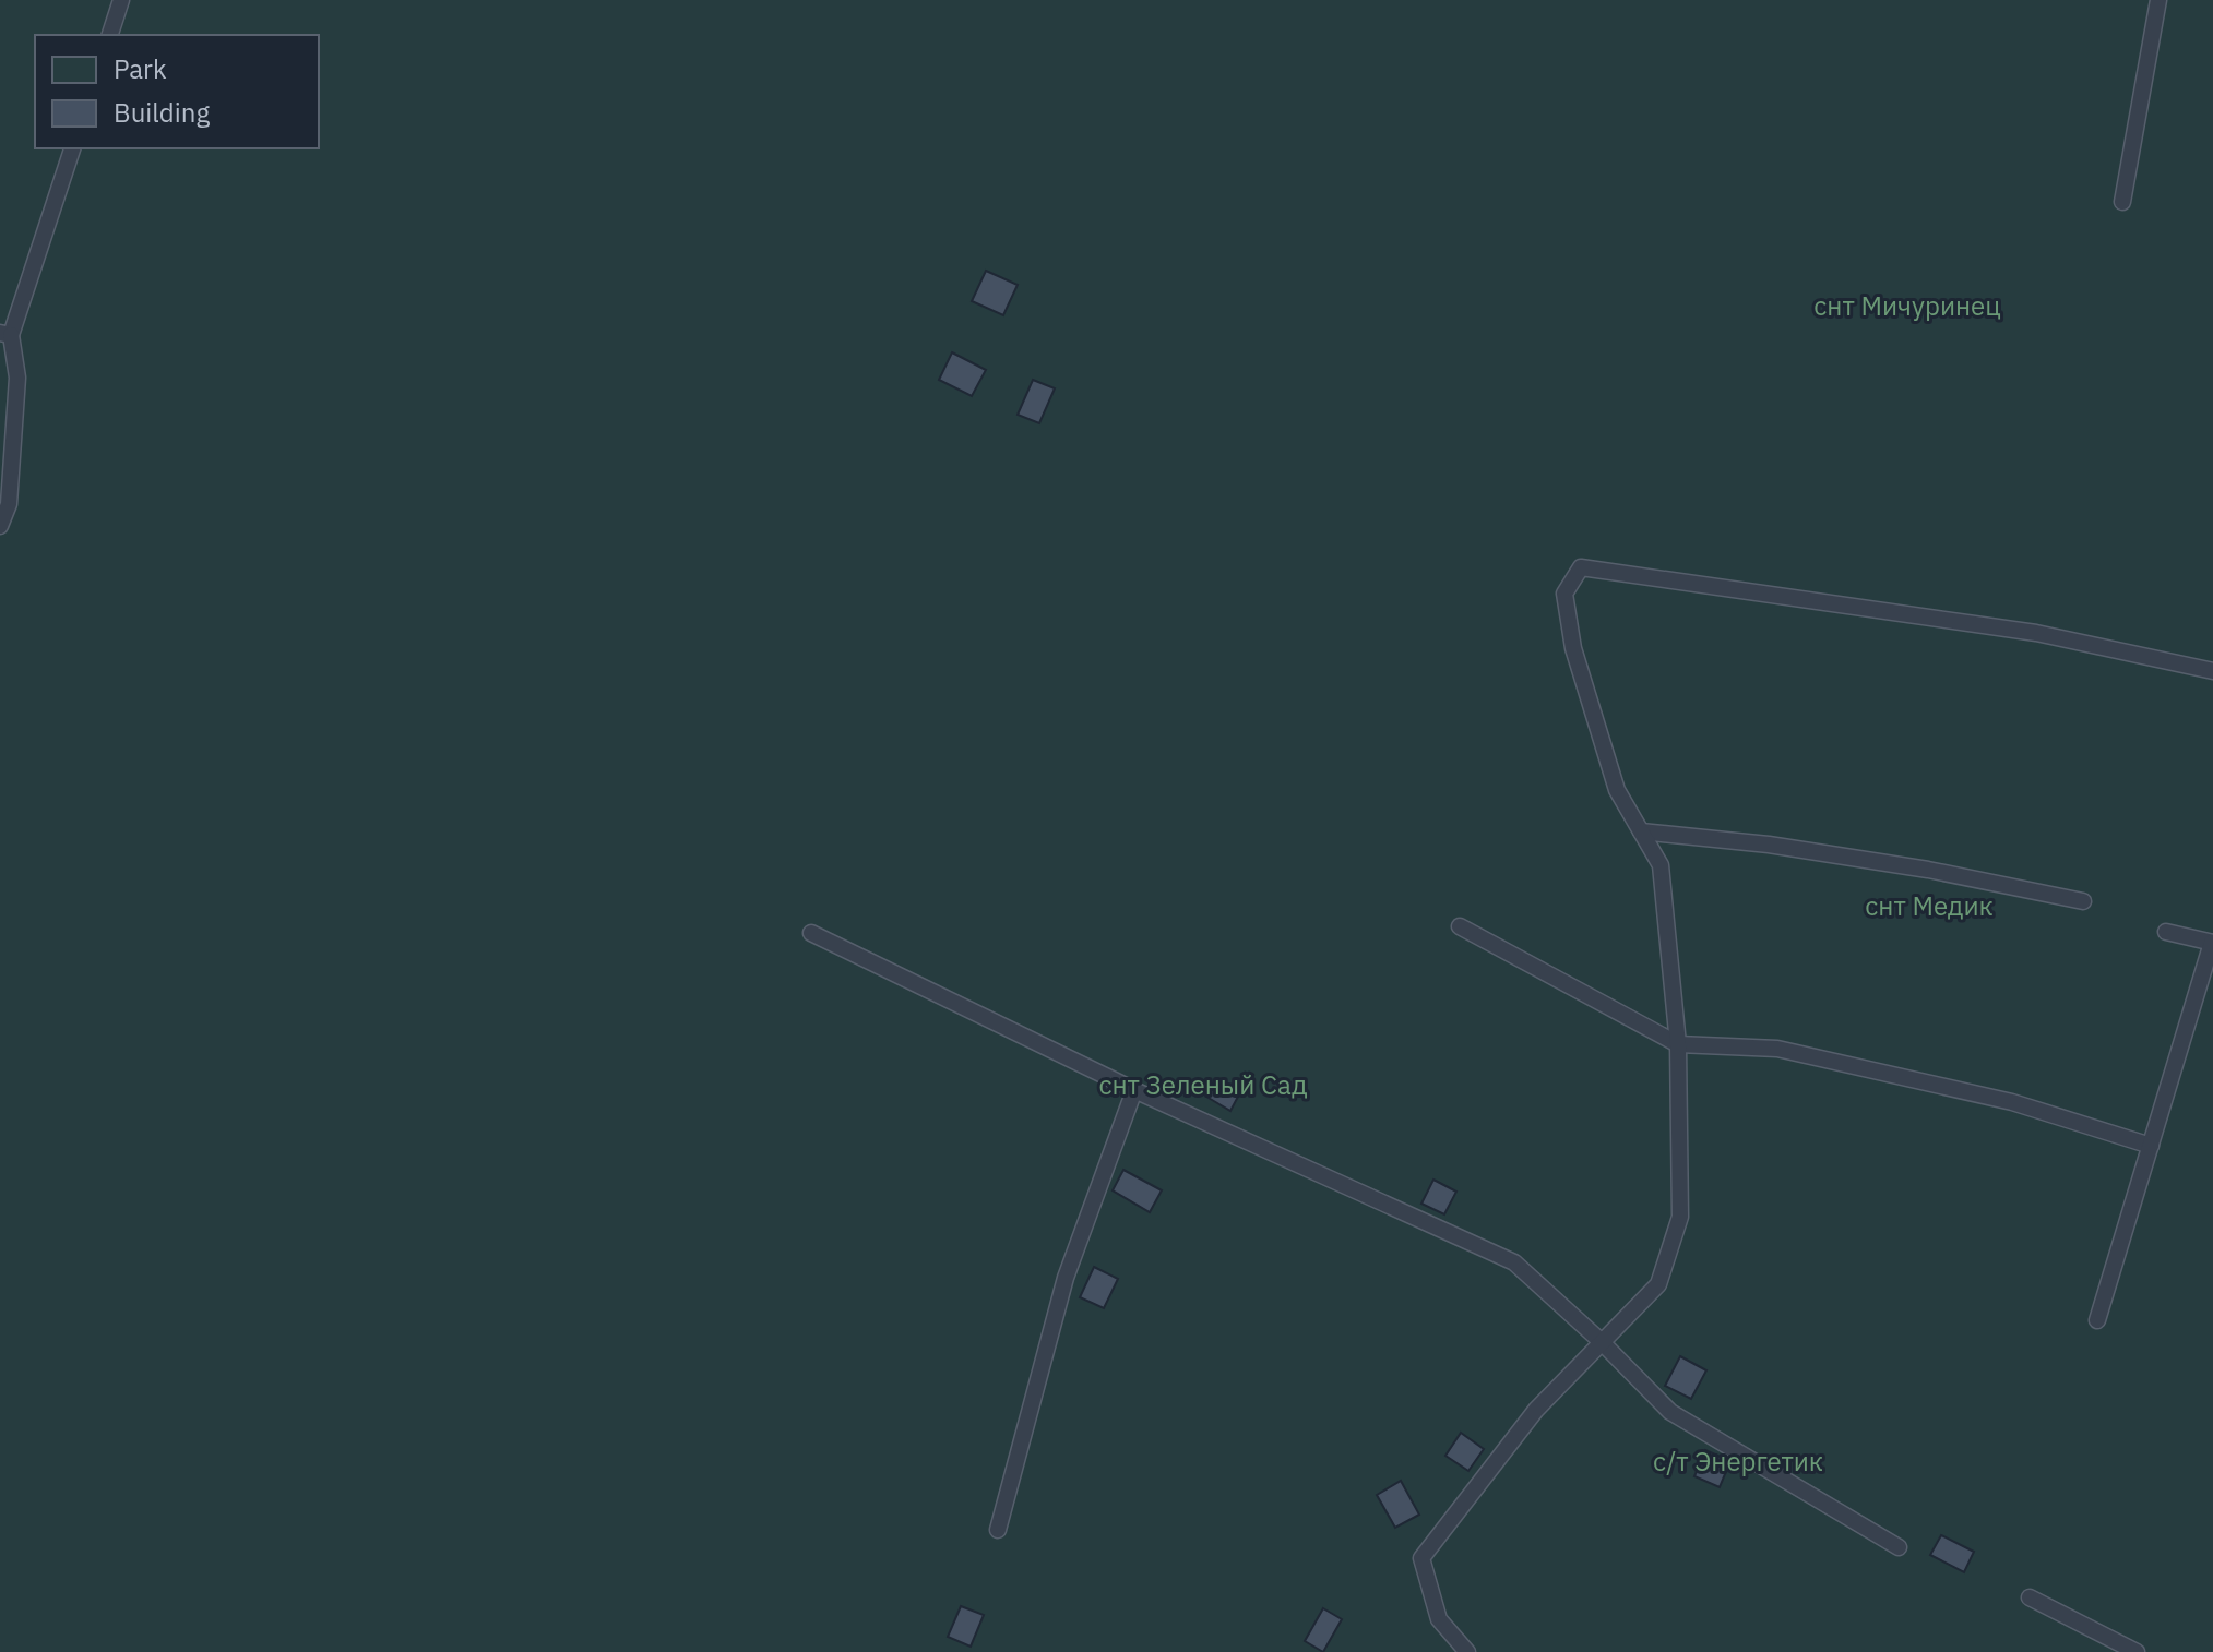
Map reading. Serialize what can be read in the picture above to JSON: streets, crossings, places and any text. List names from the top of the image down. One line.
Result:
{"parks":["снт Мичуринец","снт Медик","снт Зеленый Сад","с/т Энергетик"],"legend":["Park","Building"]}
